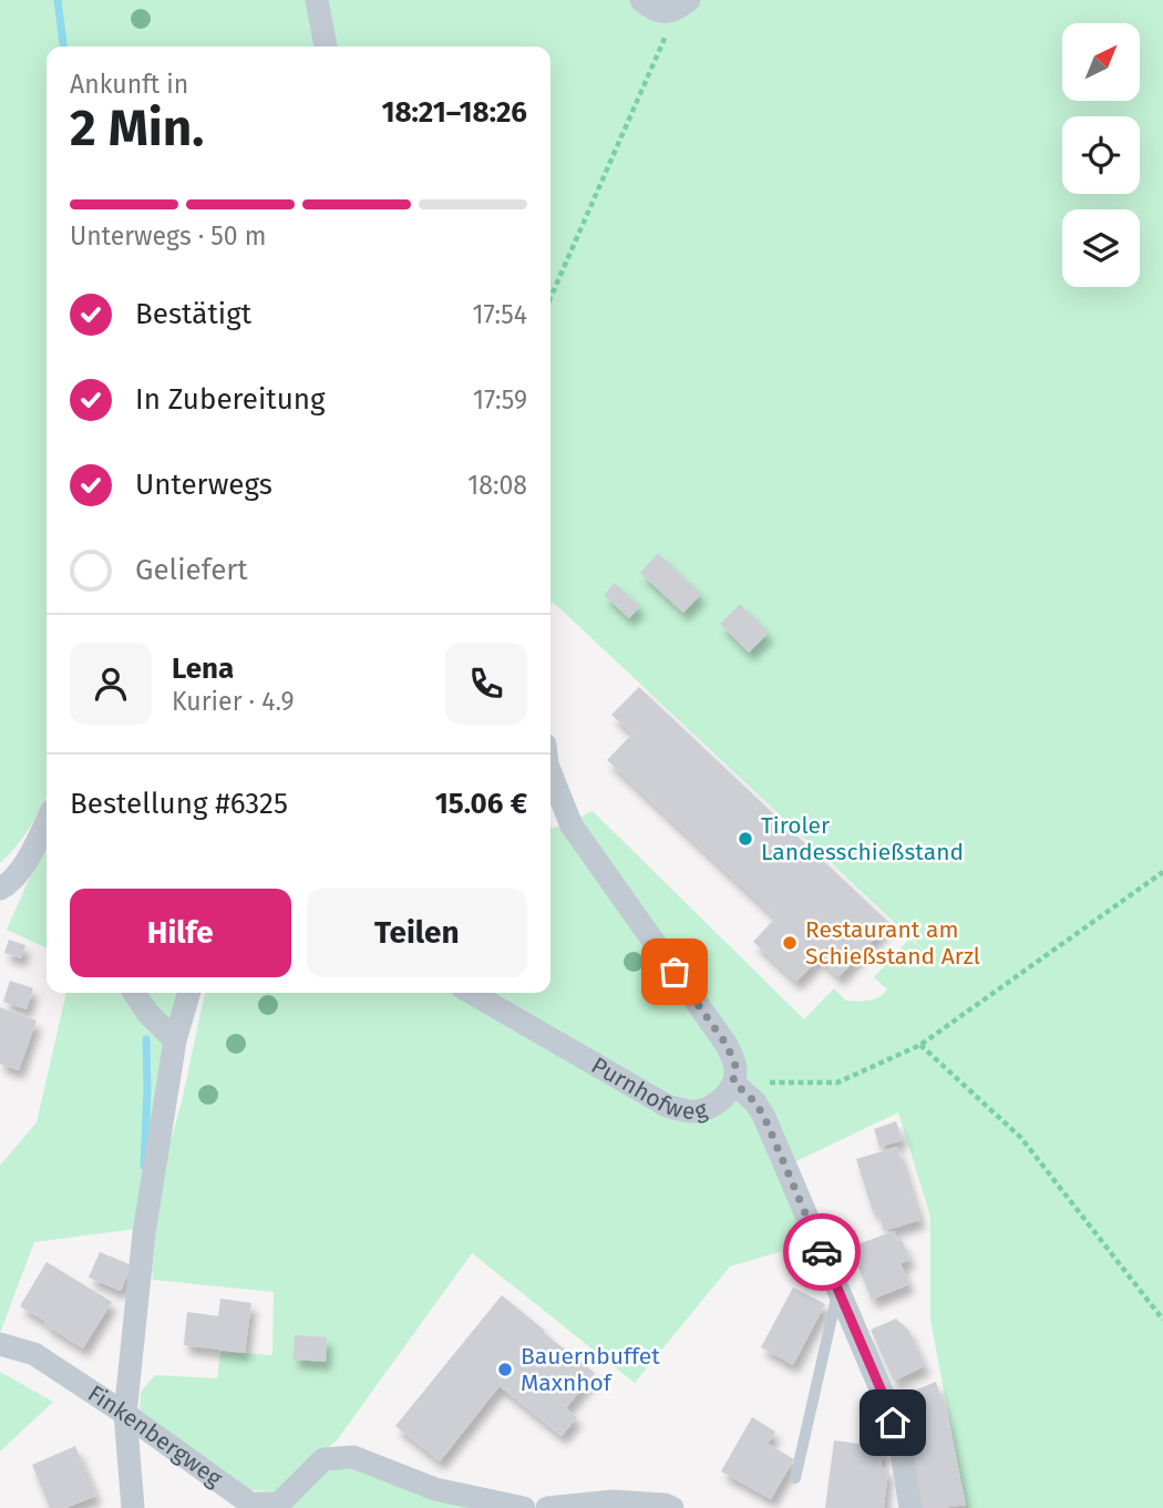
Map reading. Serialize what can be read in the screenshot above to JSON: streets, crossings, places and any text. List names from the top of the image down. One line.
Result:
{"streets":{"street":["Purnhofweg","Finkenbergweg"]},"places":["Tiroler Landesschießstand","Restaurant am Schießstand Arzl","Bauernbuffet Maxnhof"],"north":"top right","page":{"heading":["2 Min.","Ankunft in","18:21–18:26"],"panel":["Lena","Kurier · 4.9","Bestellung #6325","15.06 €"],"bar":"Unterwegs · 50 m","list":[["Bestätigt","17:54"],["In Zubereitung","17:59"],["Unterwegs","18:08"],"Geliefert"],"buttons":["Hilfe","Teilen"]}}
